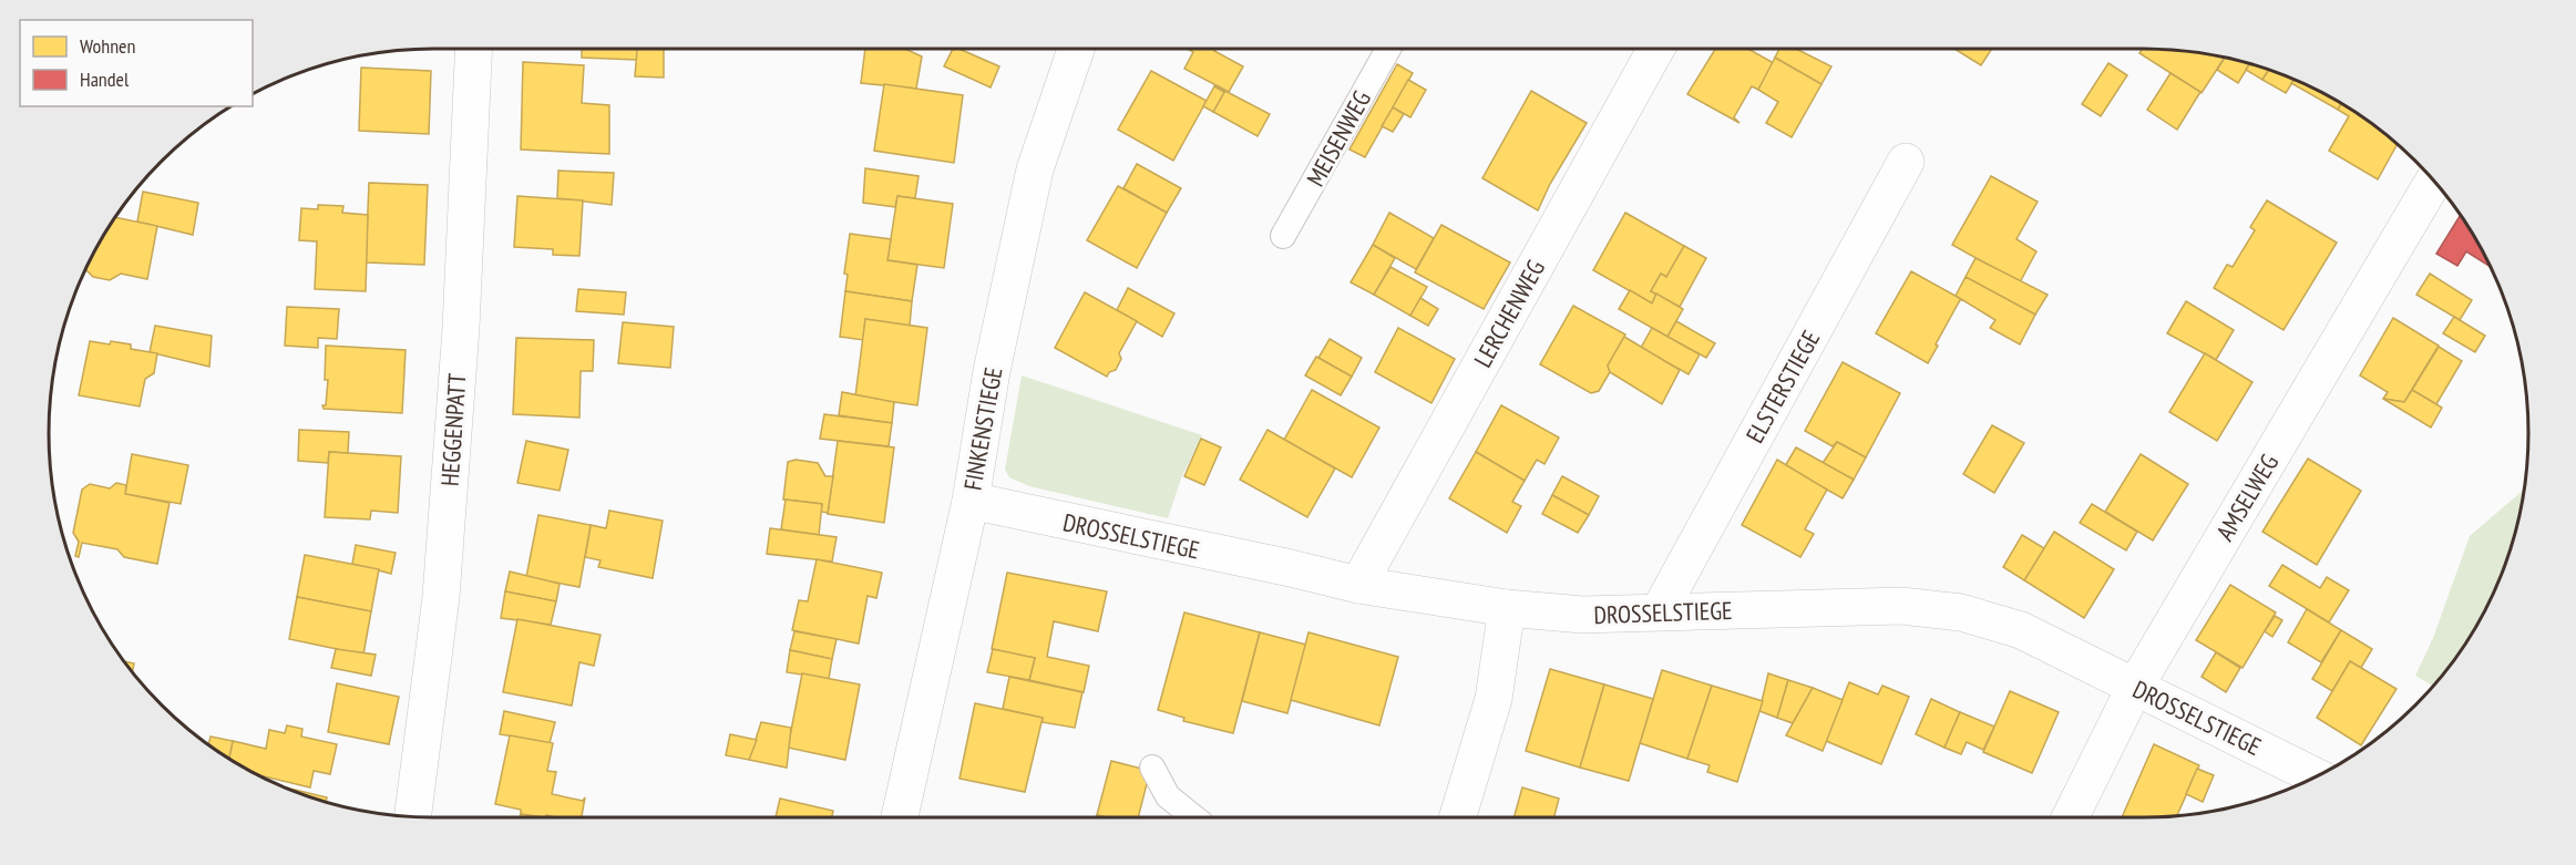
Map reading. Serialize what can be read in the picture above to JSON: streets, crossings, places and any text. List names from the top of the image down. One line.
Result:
{"streets":{"street":["LERCHENWEG","ELSTERSTIEGE","FINKENSTIEGE","HEGGENPATT","AMSELWEG","DROSSELSTIEGE"],"lane":["MEISENWEG"]},"crossings":[["LERCHENWEG","DROSSELSTIEGE"],["ELSTERSTIEGE","DROSSELSTIEGE"],["FINKENSTIEGE","DROSSELSTIEGE"],["AMSELWEG","DROSSELSTIEGE"]],"legend":["Wohnen","Handel"]}
